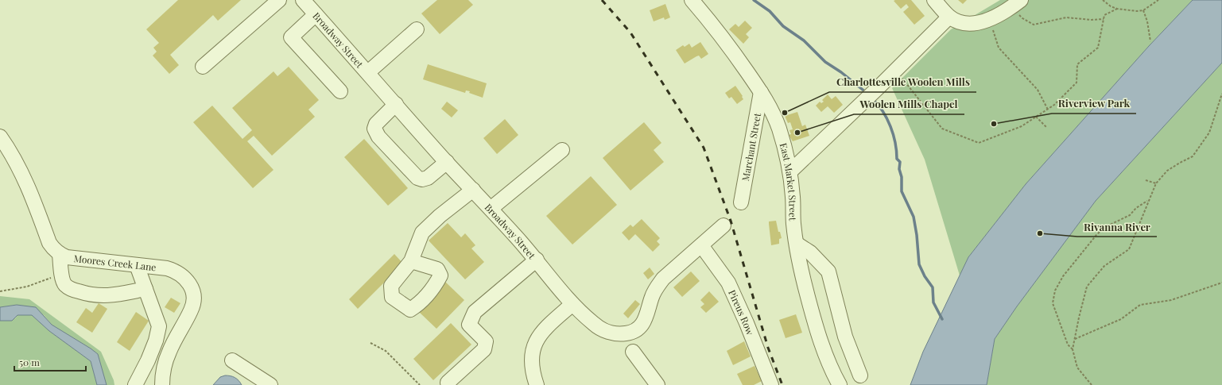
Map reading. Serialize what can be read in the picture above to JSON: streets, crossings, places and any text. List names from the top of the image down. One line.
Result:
{"streets":{"street":["Broadway Street","Marchant Street","East Market Street","Moores Creek Lane","Pireus Row"]},"crossings":[["Broadway Street","Pireus Row"],["Marchant Street","East Market Street"]],"places":["Charlottesville Woolen Mills","Riverview Park","Woolen Mills Chapel","Rivanna River"],"scale_bar":"50 m"}
